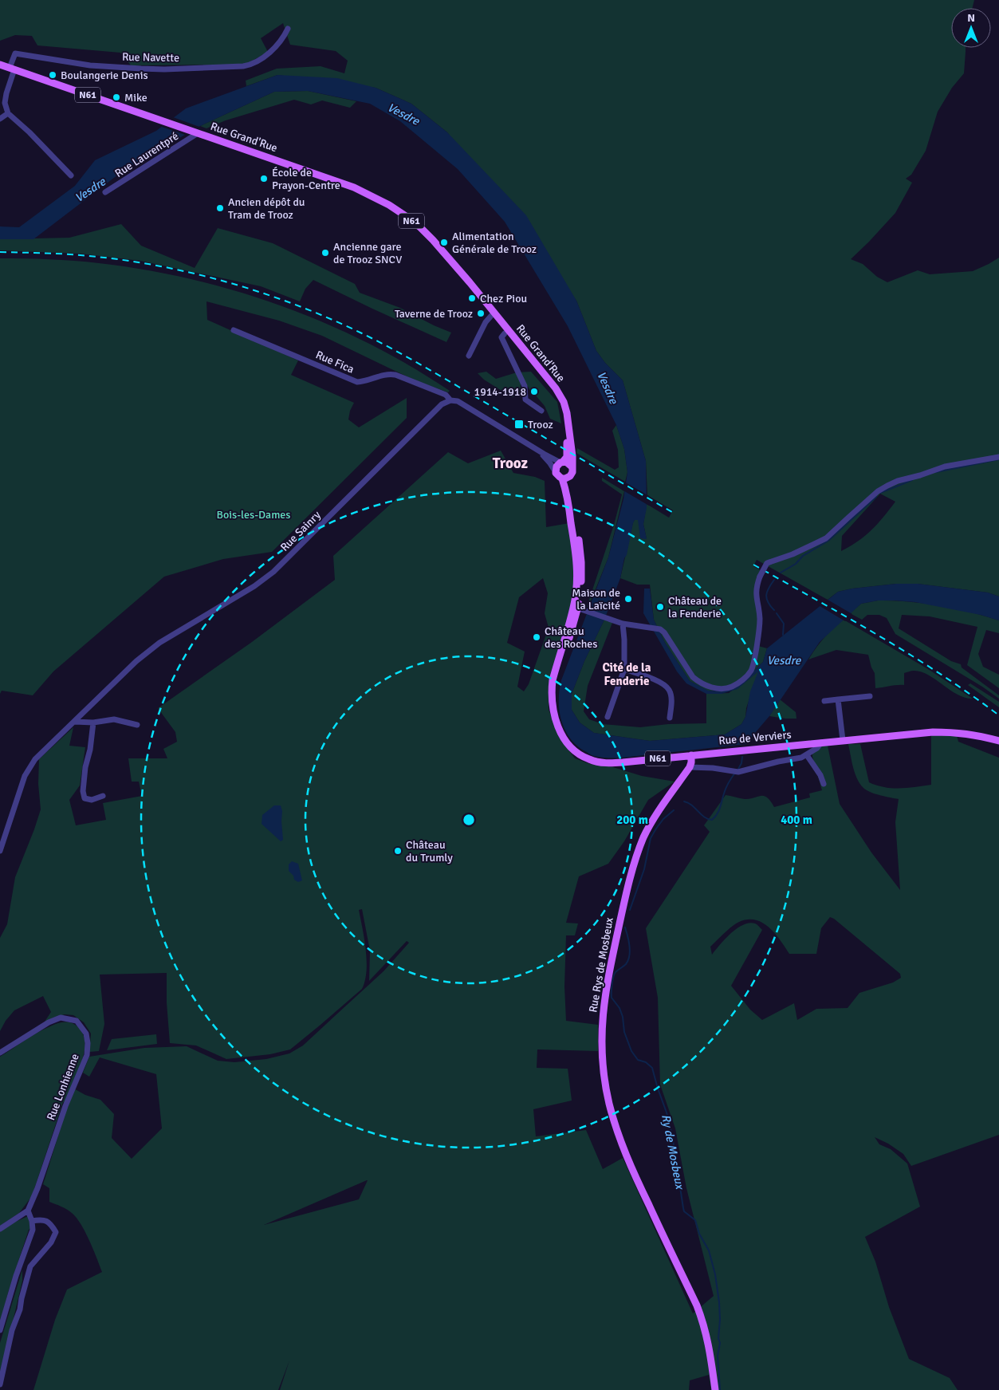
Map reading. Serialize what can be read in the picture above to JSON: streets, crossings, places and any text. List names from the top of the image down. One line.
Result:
{"streets":{"main road":["N61","Rue Grand'Rue","Rue de Verviers","Rue Rys de Mosbeux"],"street":["Rue Navette","Rue Laurentpré","Rue Fica","Rue Sainry","Rue Lonhienne"]},"crossings":[["Rue Navette","Rue Grand'Rue"],["Rue Grand'Rue","Rue Laurentpré"],["Rue Grand'Rue","Rue de Verviers"],["Rue Fica","Rue Sainry"],["Rue de Verviers","Rue Rys de Mosbeux"]],"districts":["Trooz","Cité de la Fenderie"],"water":["Vesdre","Ry de Mosbeux"],"parks":["Bois-les-Dames"],"places":{"other":["Boulangerie Denis","Mike","École de Prayon-Centre","Ancien dépôt du Tram de Trooz","Alimentation Générale de Trooz","Ancienne gare de Trooz SNCV","Chez Piou","Taverne de Trooz","1914-1918","Maison de la Laïcité","Château de la Fenderie","Château des Roches","Château du Trumly"],"transit":["Trooz"]},"north":"top","rings":["200 m","400 m"]}
